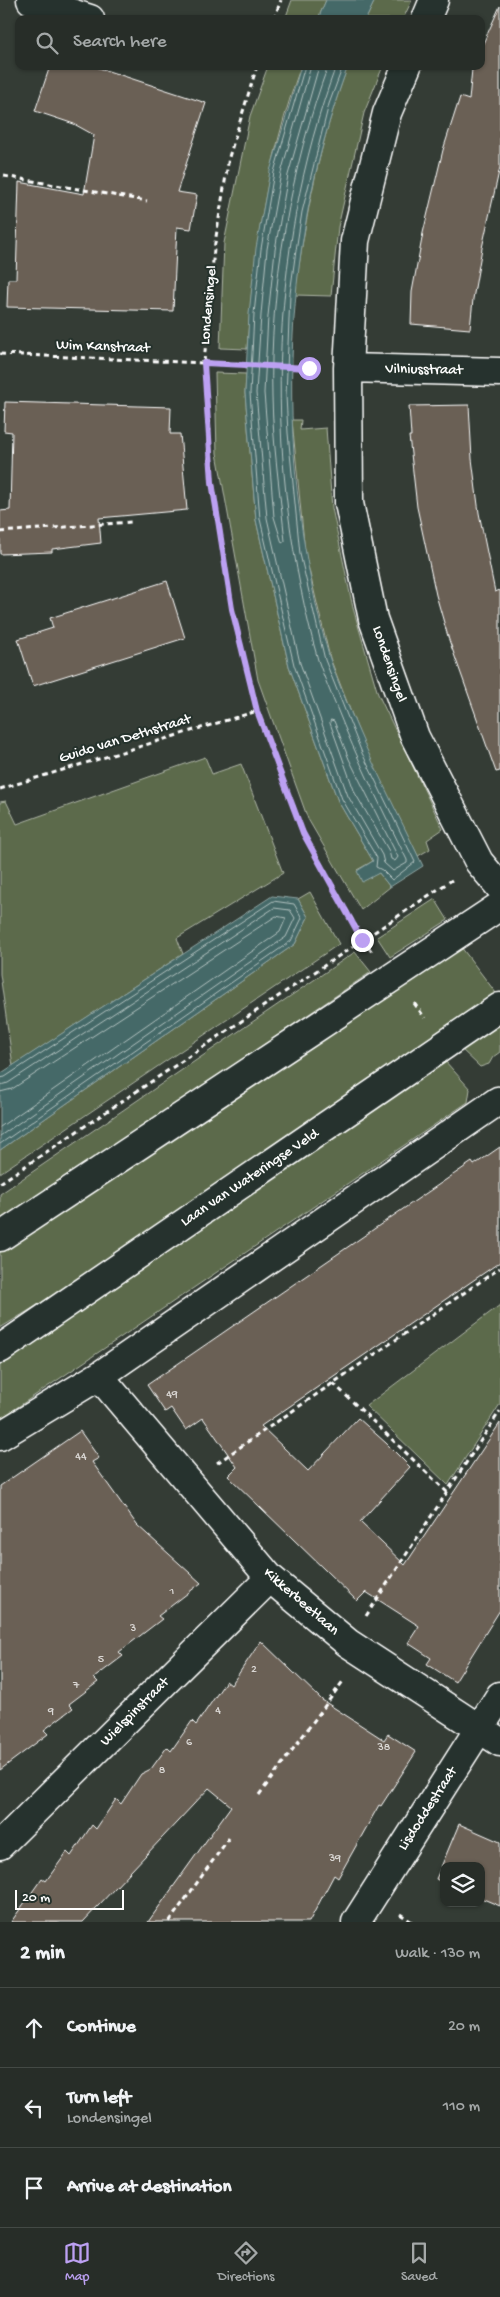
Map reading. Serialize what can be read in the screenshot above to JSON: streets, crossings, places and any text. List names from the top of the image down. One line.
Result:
{"streets":{"street":["Londensingel","Vilniusstraat","Laan van Wateringse Veld","Kikkerbeetlaan","Wielspinstraat","Lisdoddestraat"],"path":["Wim Kanstraat","Guido van Dethstraat"]},"crossings":[["Londensingel","Wim Kanstraat"],["Londensingel","Vilniusstraat"],["Londensingel","Guido van Dethstraat"],["Kikkerbeetlaan","Wielspinstraat"],["Kikkerbeetlaan","Lisdoddestraat"]],"house_numbers":["49","44","1","3","5","2","7","4","9","6","38","8","39"],"scale_bar":"20 m","page":{"search":"Search here","scale":"20 m","heading":["2 min","Walk · 130 m"],"list":[["Continue","20 m"],["Turn left","Londensingel","110 m"],"Arrive at destination"],"nav":["Map","Directions","Saved"]}}
